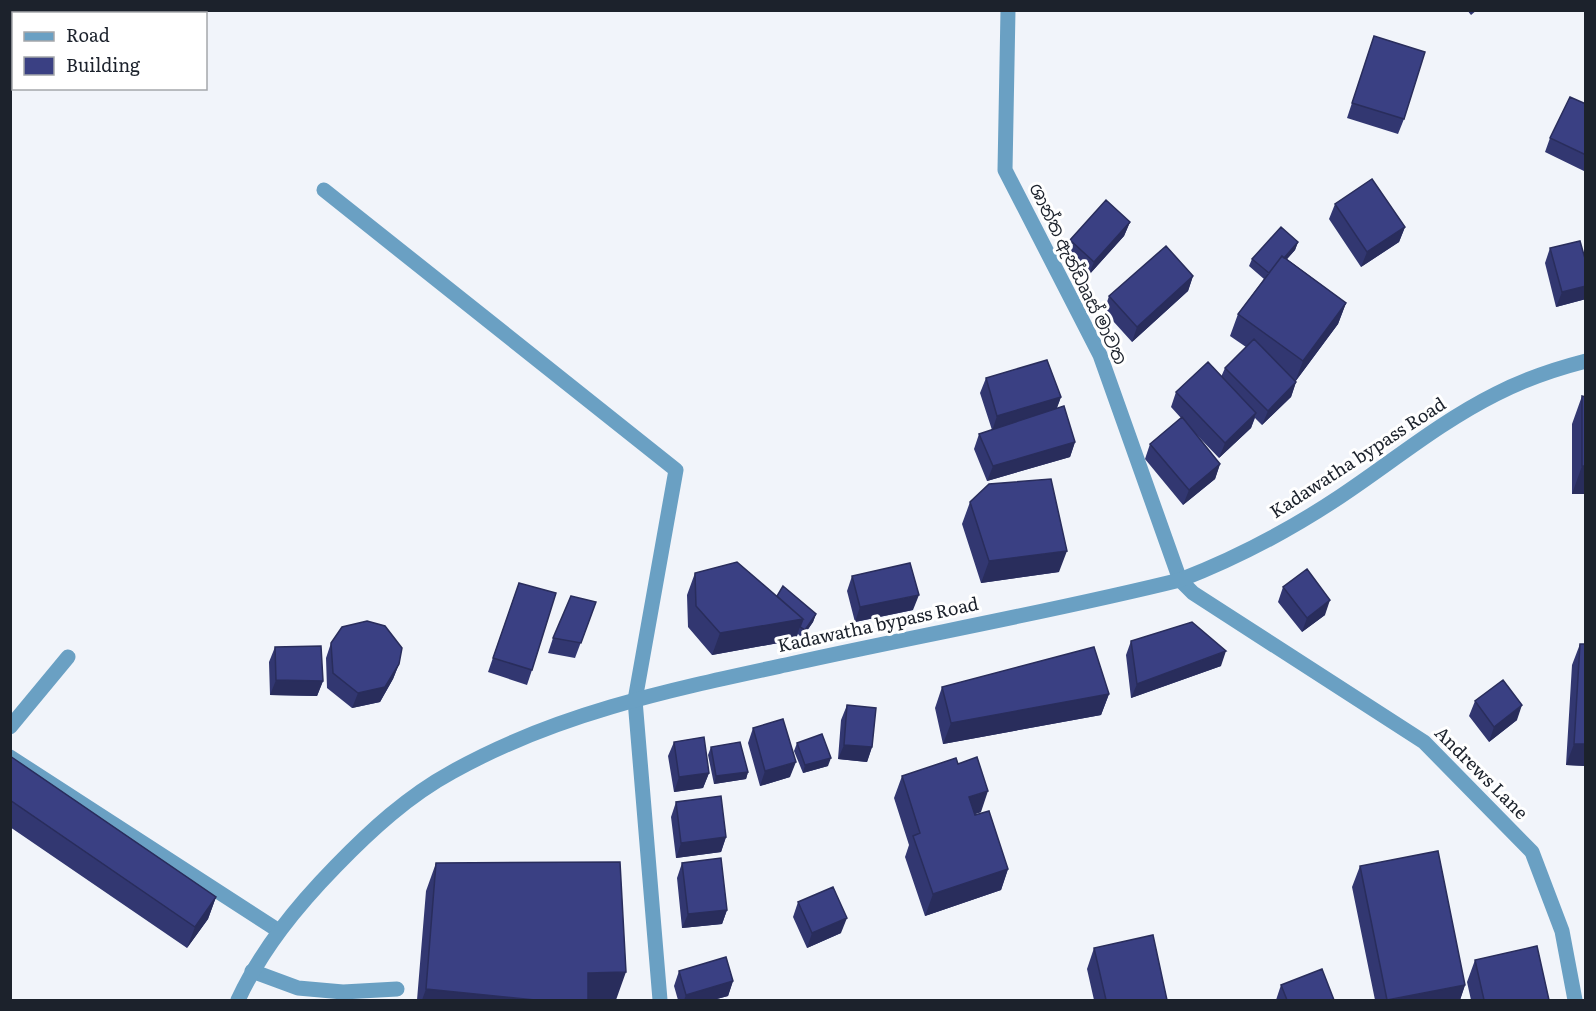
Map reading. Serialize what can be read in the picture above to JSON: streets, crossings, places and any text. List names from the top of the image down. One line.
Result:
{"streets":{"street":["ශාන්ත ඇන්ඩෘෘස් මාවත","Kadawatha bypass Road","Andrews Lane"]},"crossings":[["ශාන්ත ඇන්ඩෘෘස් මාවත","Kadawatha bypass Road"],["ශාන්ත ඇන්ඩෘෘස් මාවත","Andrews Lane"],["Kadawatha bypass Road","Andrews Lane"]],"legend":["Road","Building"]}
